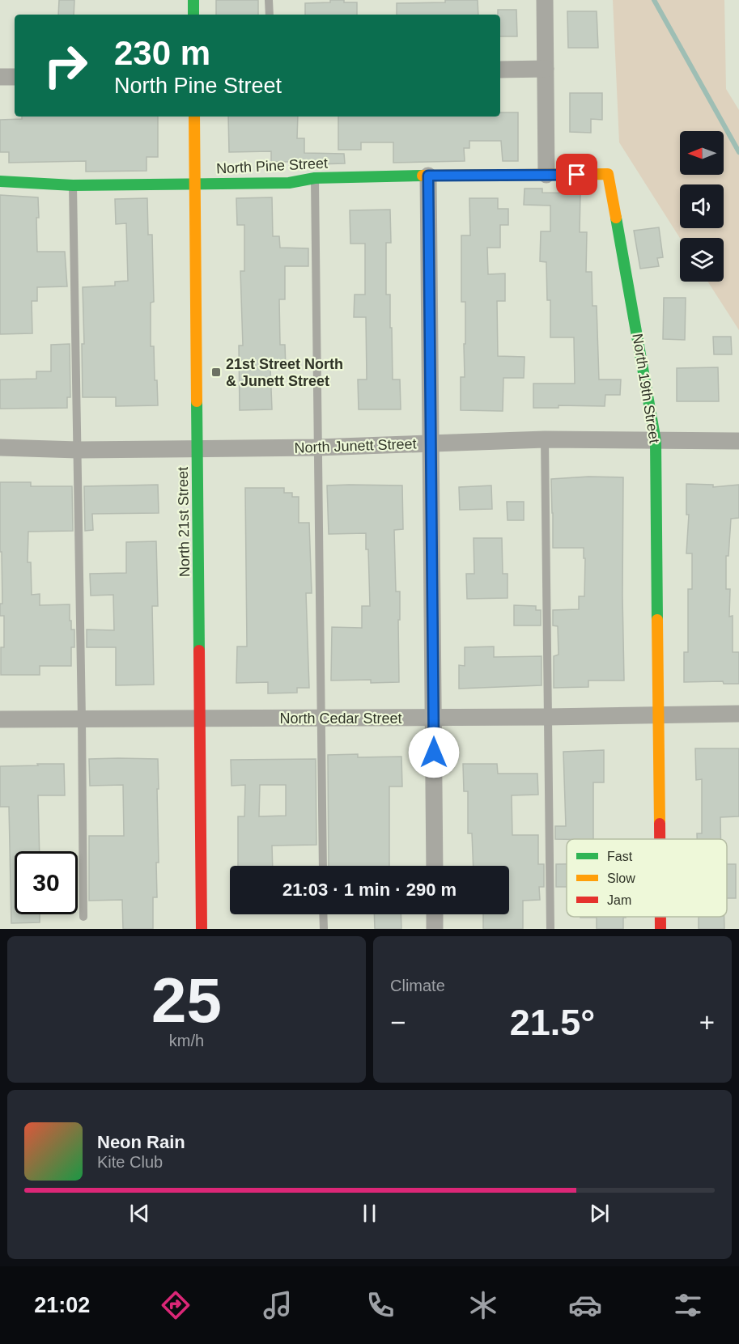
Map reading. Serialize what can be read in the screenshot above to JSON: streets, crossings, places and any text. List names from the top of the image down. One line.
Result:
{"streets":{"street":["North Pine Street","North 19th Street","North Junett Street","North 21st Street","North Cedar Street"]},"crossings":[["North Pine Street","North 19th Street"],["North Pine Street","North 21st Street"],["North 19th Street","North Junett Street"],["North 19th Street","North Cedar Street"],["North Junett Street","North 21st Street"],["North 21st Street","North Cedar Street"]],"places":{"transit":["21st Street North & Junett Street"]},"legend":["Fast","Slow","Jam"],"north":"left","page":{"turn":["230 m","North Pine Street"],"limit":"30","trip":"21:03 · 1 min · 290 m","tile":[["25","km/h"],"Climate"],"heat":["−","21.5°","+"],"song":["Neon Rain","Kite Club"],"tabs":"21:02"}}
